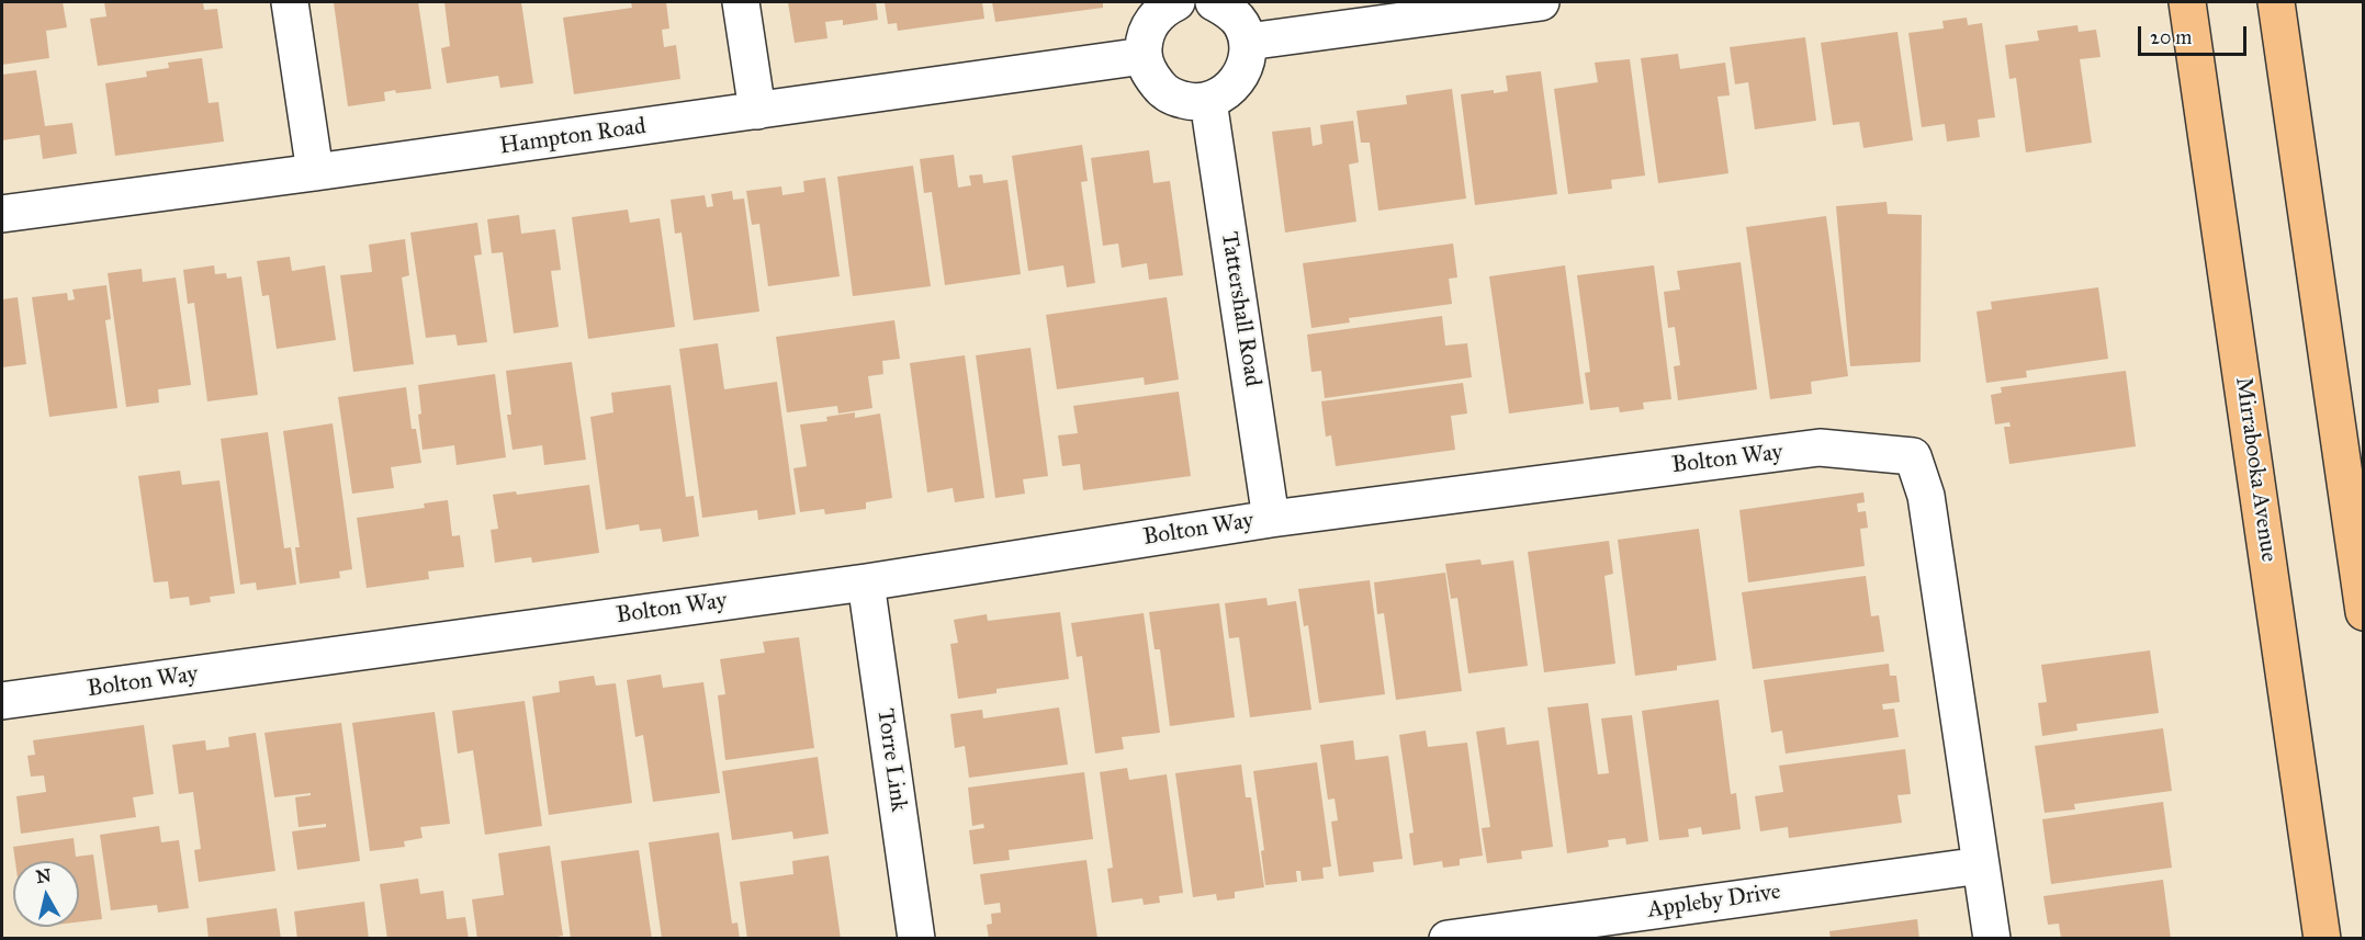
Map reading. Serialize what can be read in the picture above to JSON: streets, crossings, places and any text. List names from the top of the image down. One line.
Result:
{"streets":{"main road":["Mirrabooka Avenue"],"street":["Hampton Road","Tattershall Road","Bolton Way","Torre Link","Appleby Drive"]},"crossings":[["Tattershall Road","Bolton Way"],["Bolton Way","Torre Link"],["Bolton Way","Appleby Drive"]],"scale_bar":"20 m","north":"top"}
